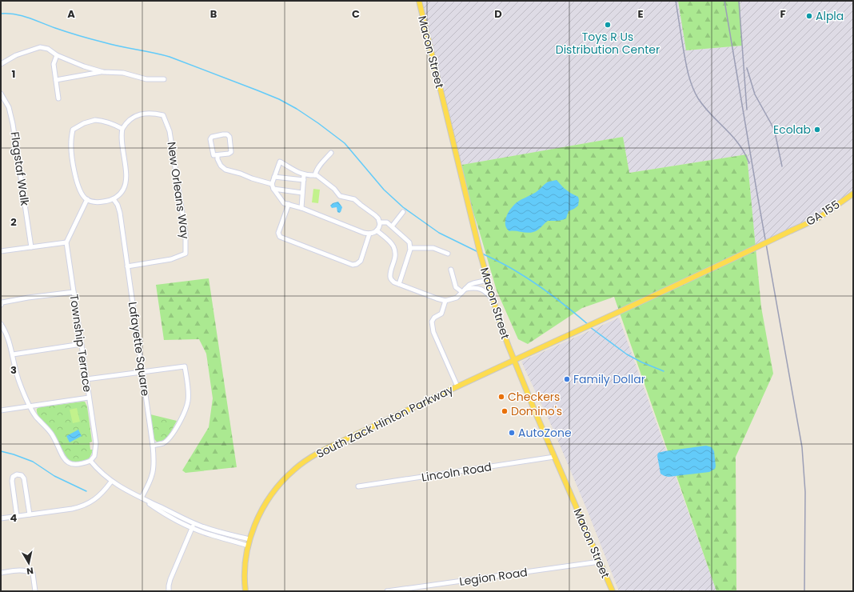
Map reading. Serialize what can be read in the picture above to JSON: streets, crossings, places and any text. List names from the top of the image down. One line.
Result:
{"streets":{"main road":["Macon Street","GA 155","South Zack Hinton Parkway"],"street":["Flagstaf Walk","New Orleans Way","Township Terrace","Lafayette Square","Lincoln Road","Legion Road"]},"crossings":[["Macon Street","GA 155"],["Macon Street","South Zack Hinton Parkway"],["Macon Street","Lincoln Road"],["Macon Street","Legion Road"],["New Orleans Way","Lafayette Square"],["GA 155","South Zack Hinton Parkway"]],"places":["Alpla","Toys R Us Distribution Center","Ecolab","Family Dollar","Checkers","Domino's","AutoZone"],"north":"bottom","grid":{"columns":["A","B","C","D","E","F"],"rows":["1","2","3","4"]}}
